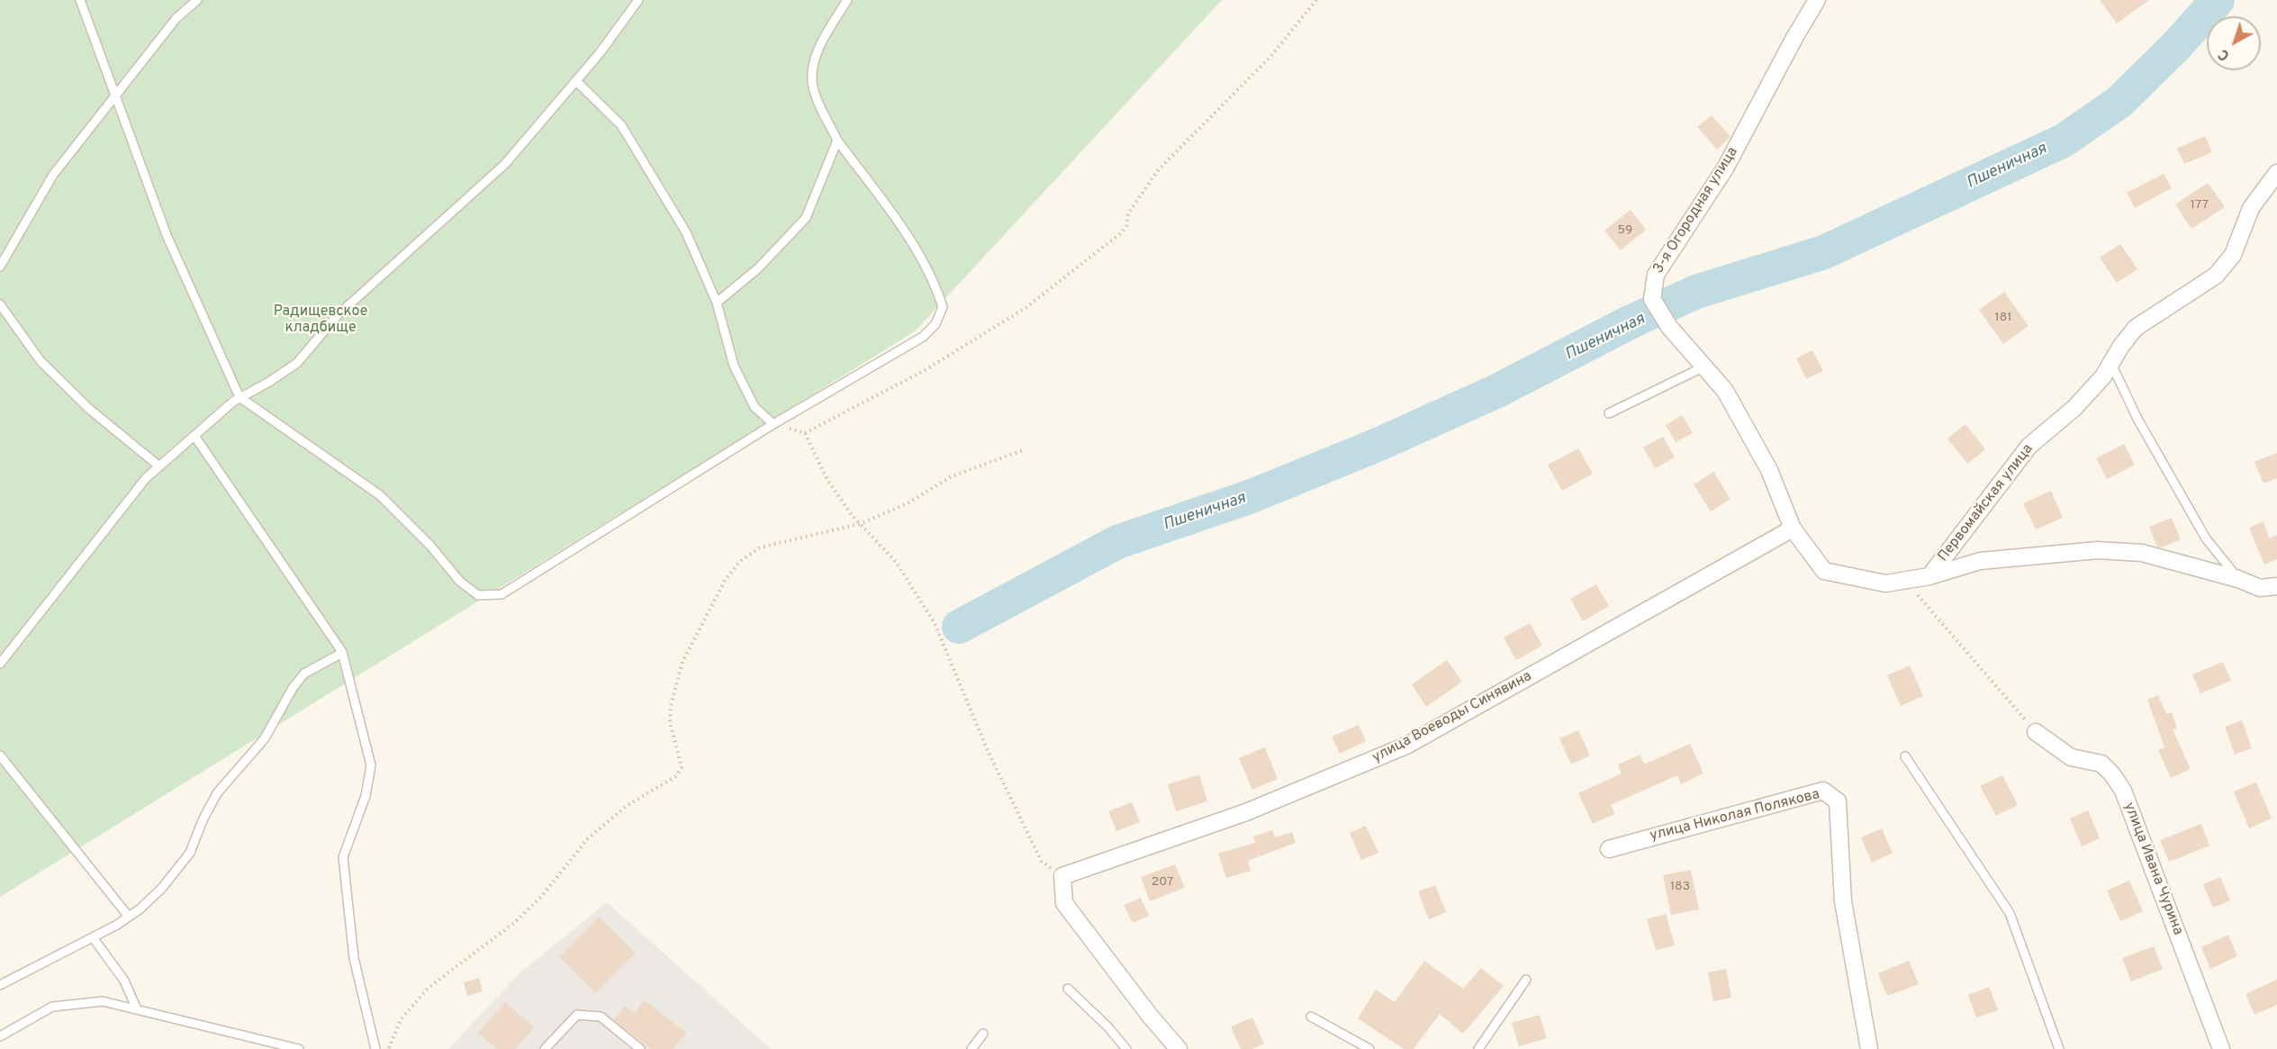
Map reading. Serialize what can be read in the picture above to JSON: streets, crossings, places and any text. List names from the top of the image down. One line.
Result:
{"streets":{"street":["3-я Огородная улица","Первомайская улица","улица Воеводы Синявина","улица Николая Полякова","улица Ивана Чурина"]},"crossings":[["3-я Огородная улица","Первомайская улица"],["3-я Огородная улица","улица Воеводы Синявина"]],"water":["Пшеничная"],"parks":["Радищевское кладбище"],"house_numbers":["177","59","181","207","183"],"north":"bottom left"}
